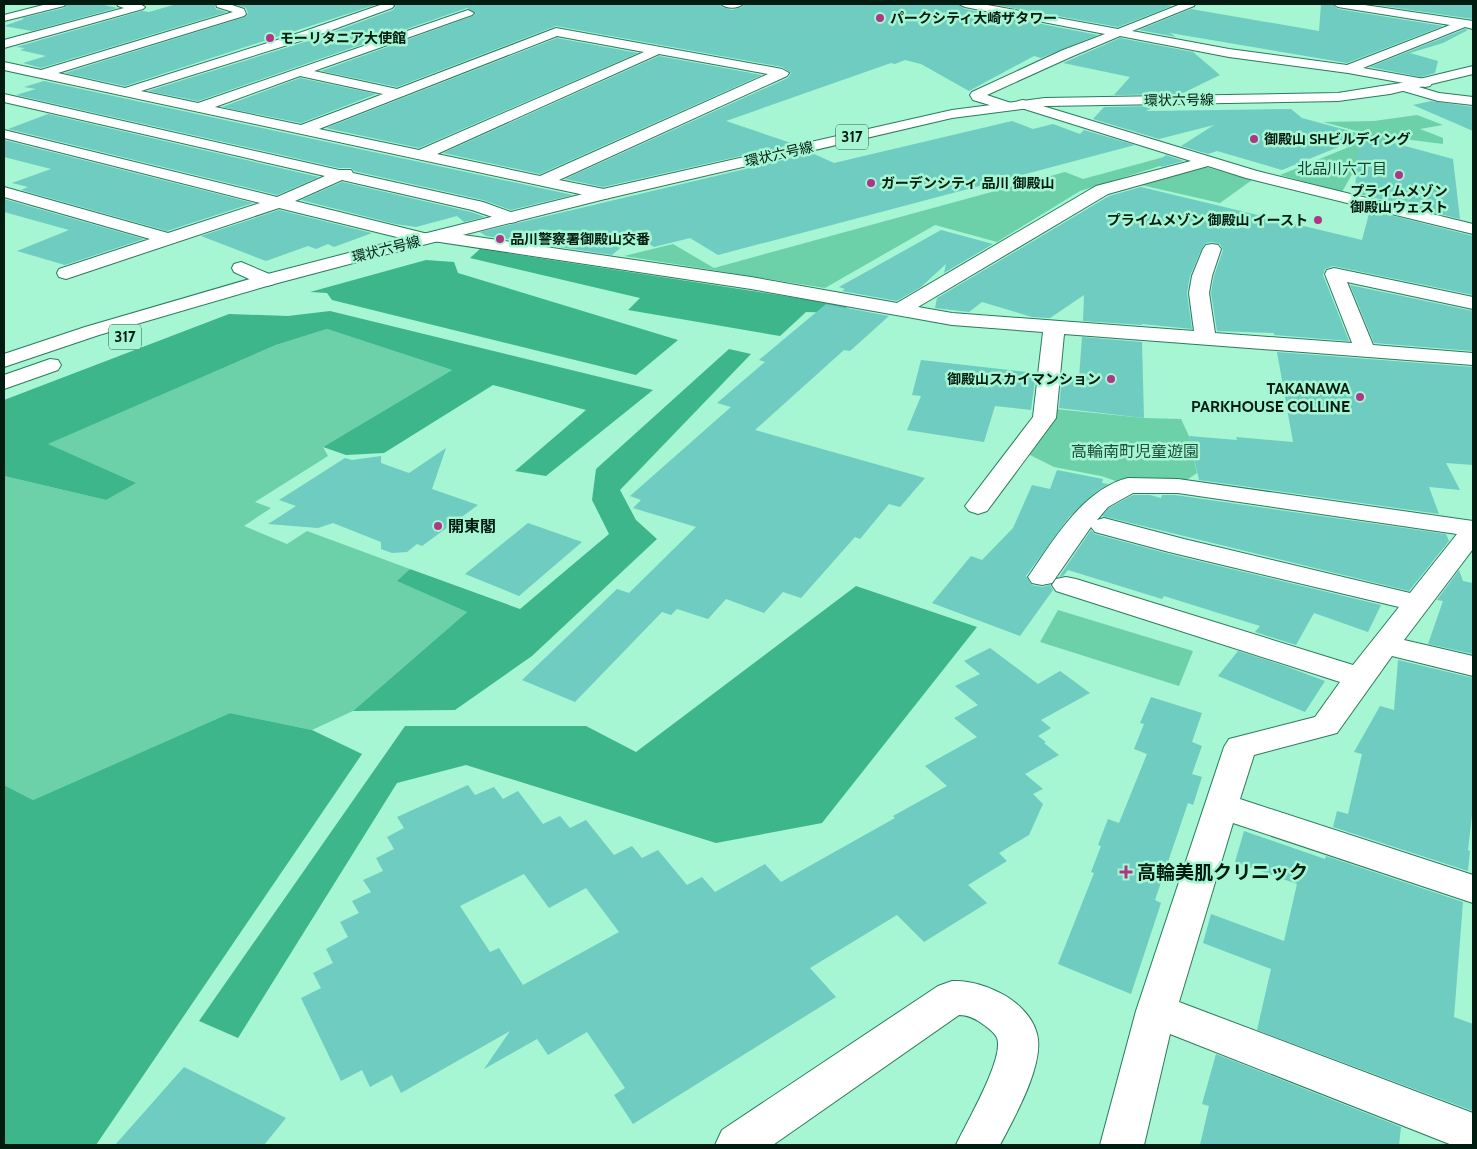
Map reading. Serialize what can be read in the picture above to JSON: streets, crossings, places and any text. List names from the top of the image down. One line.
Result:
{"streets":{"street":["環状六号線","317"]},"crossings":[["環状六号線","317"]],"districts":["北品川六丁目"],"parks":["高輪南町児童遊園"],"places":{"other":["パークシティ大崎ザタワー","モーリタニア大使館","御殿山 SHビルディング","プライムメゾン 御殿山ウェスト","ガーデンシティ 品川 御殿山","プライムメゾン 御殿山 イースト","品川警察署御殿山交番","御殿山スカイマンション","TAKANAWA PARKHOUSE COLLINE","開東閣"],"health":["高輪美肌クリニック"]}}
